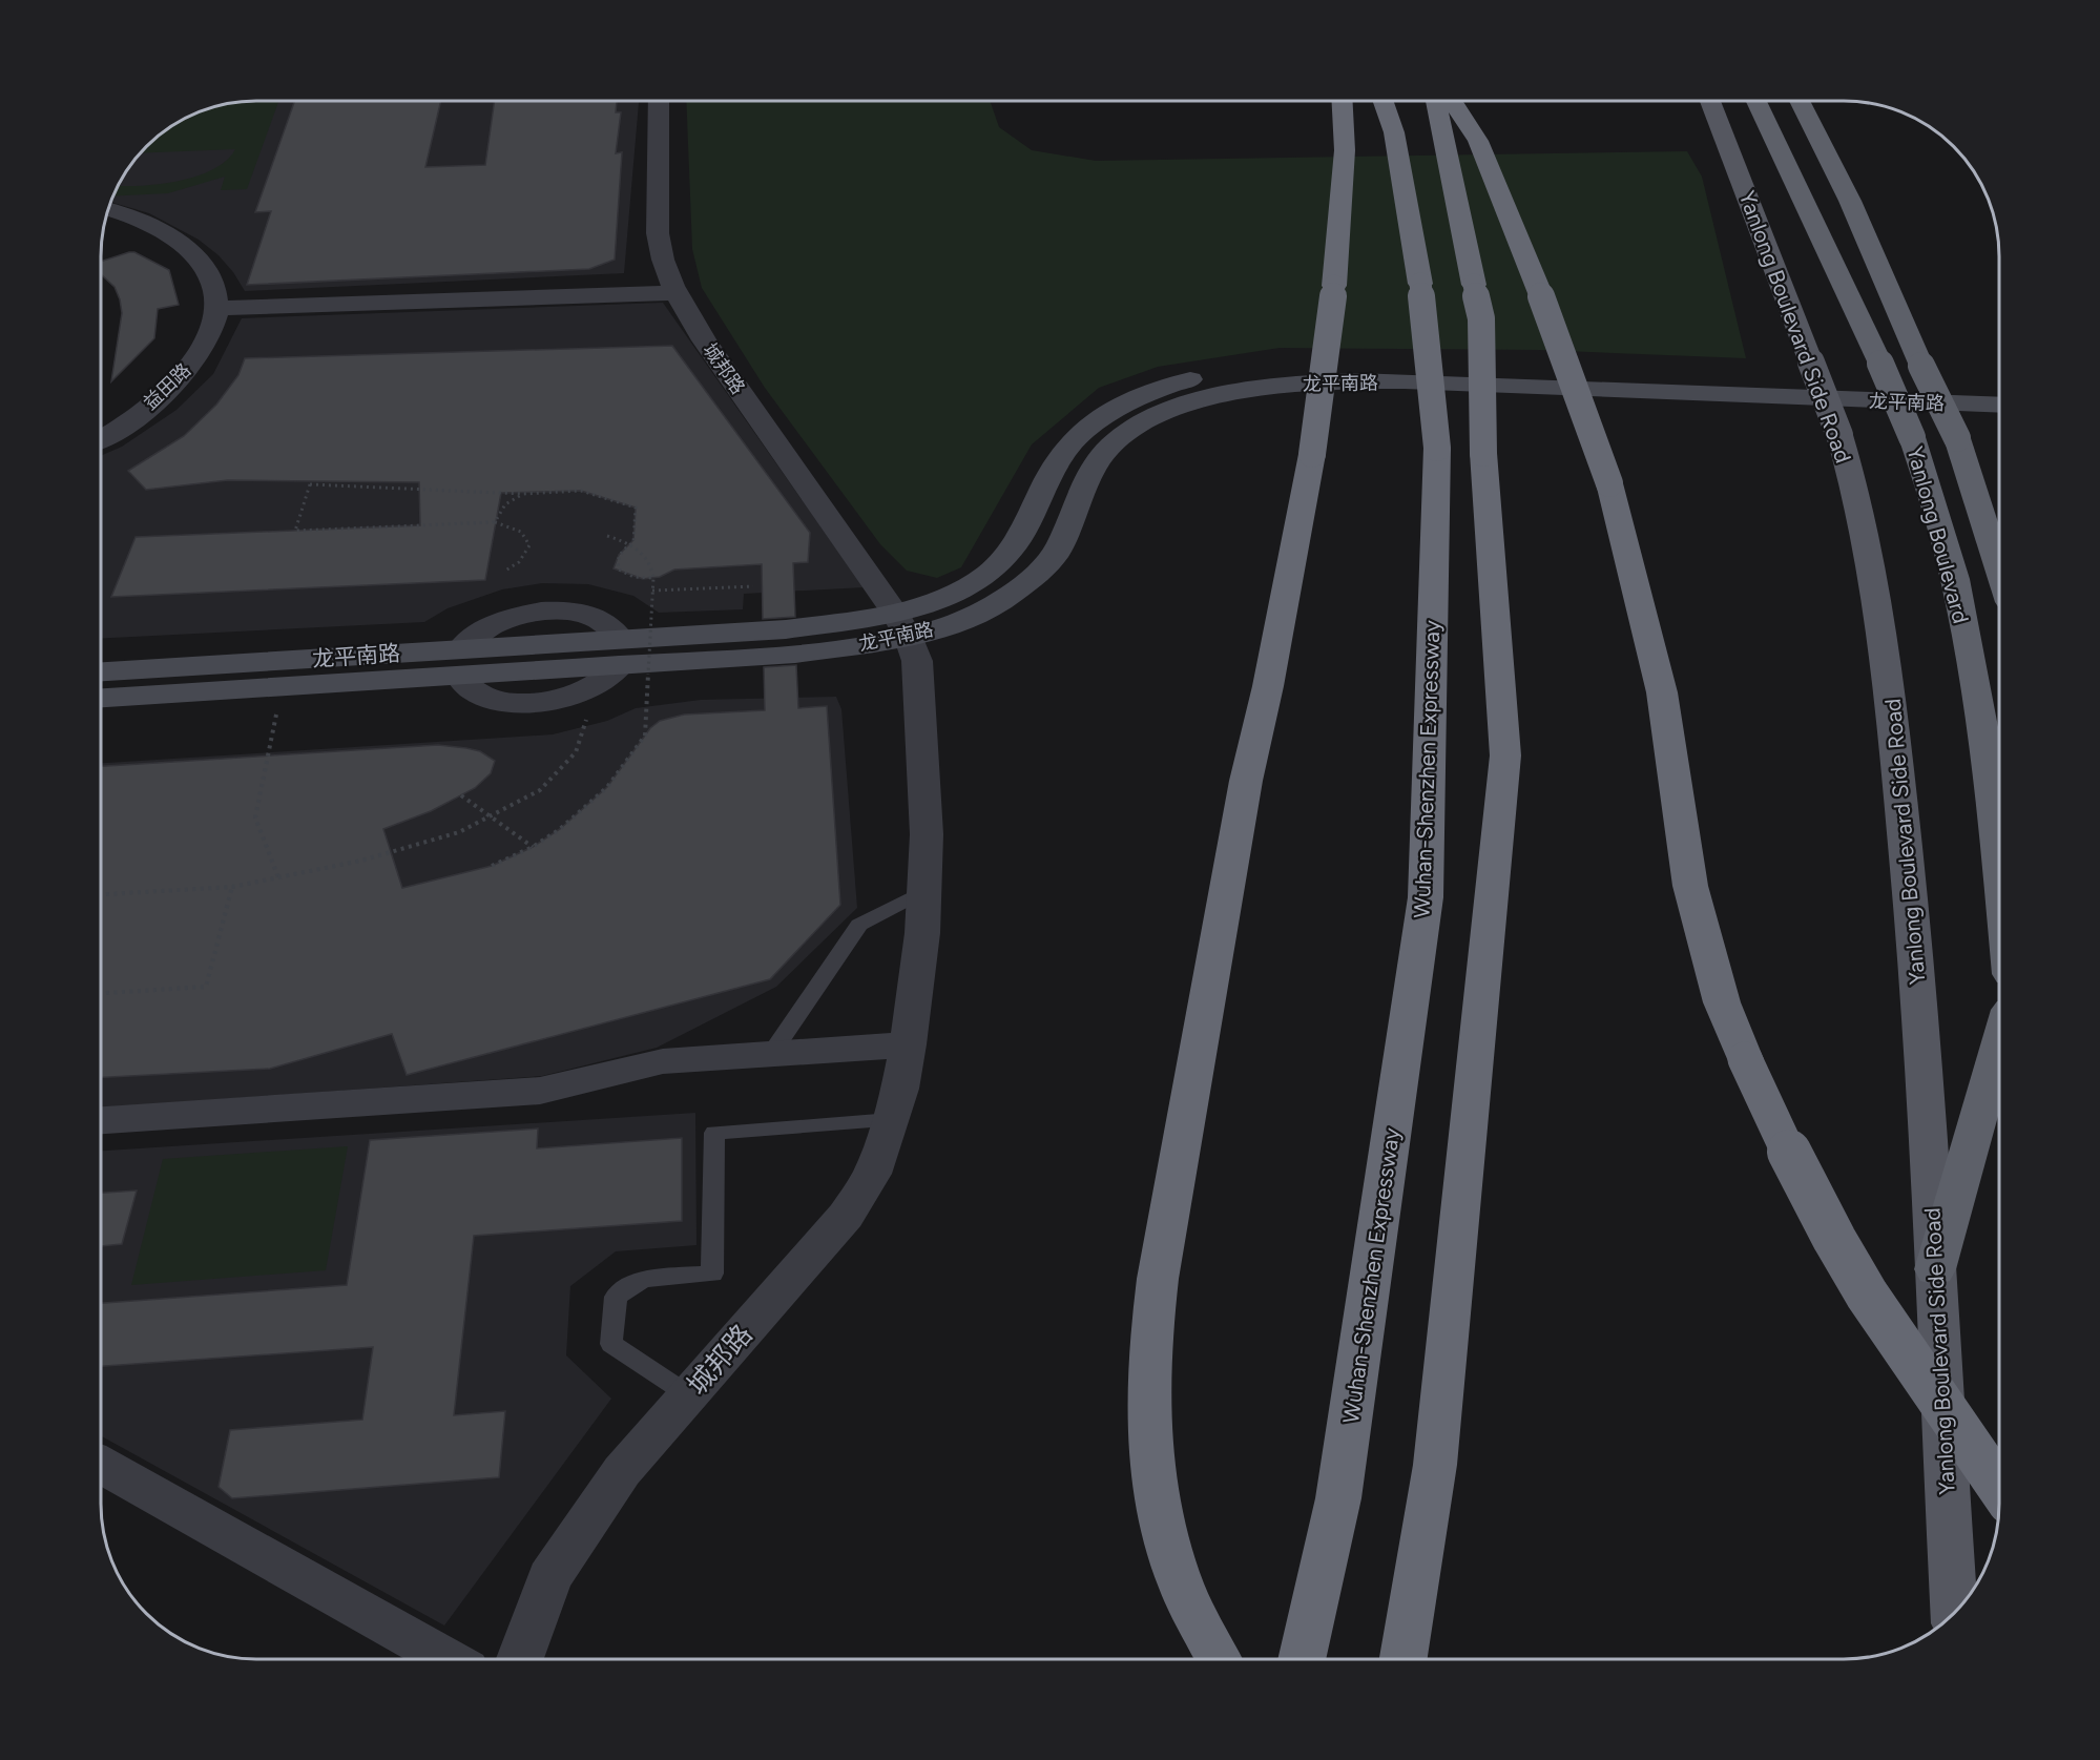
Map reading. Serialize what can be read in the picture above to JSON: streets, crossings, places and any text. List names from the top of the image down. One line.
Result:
{"streets":{"highway":["Yanlong Boulevard","Wuhan-Shenzhen Expressway"],"main road":["Yanlong Boulevard Side Road","龙平南路"],"street":["城邦路","益田路"]},"crossings":[["城邦路","龙平南路"]]}
